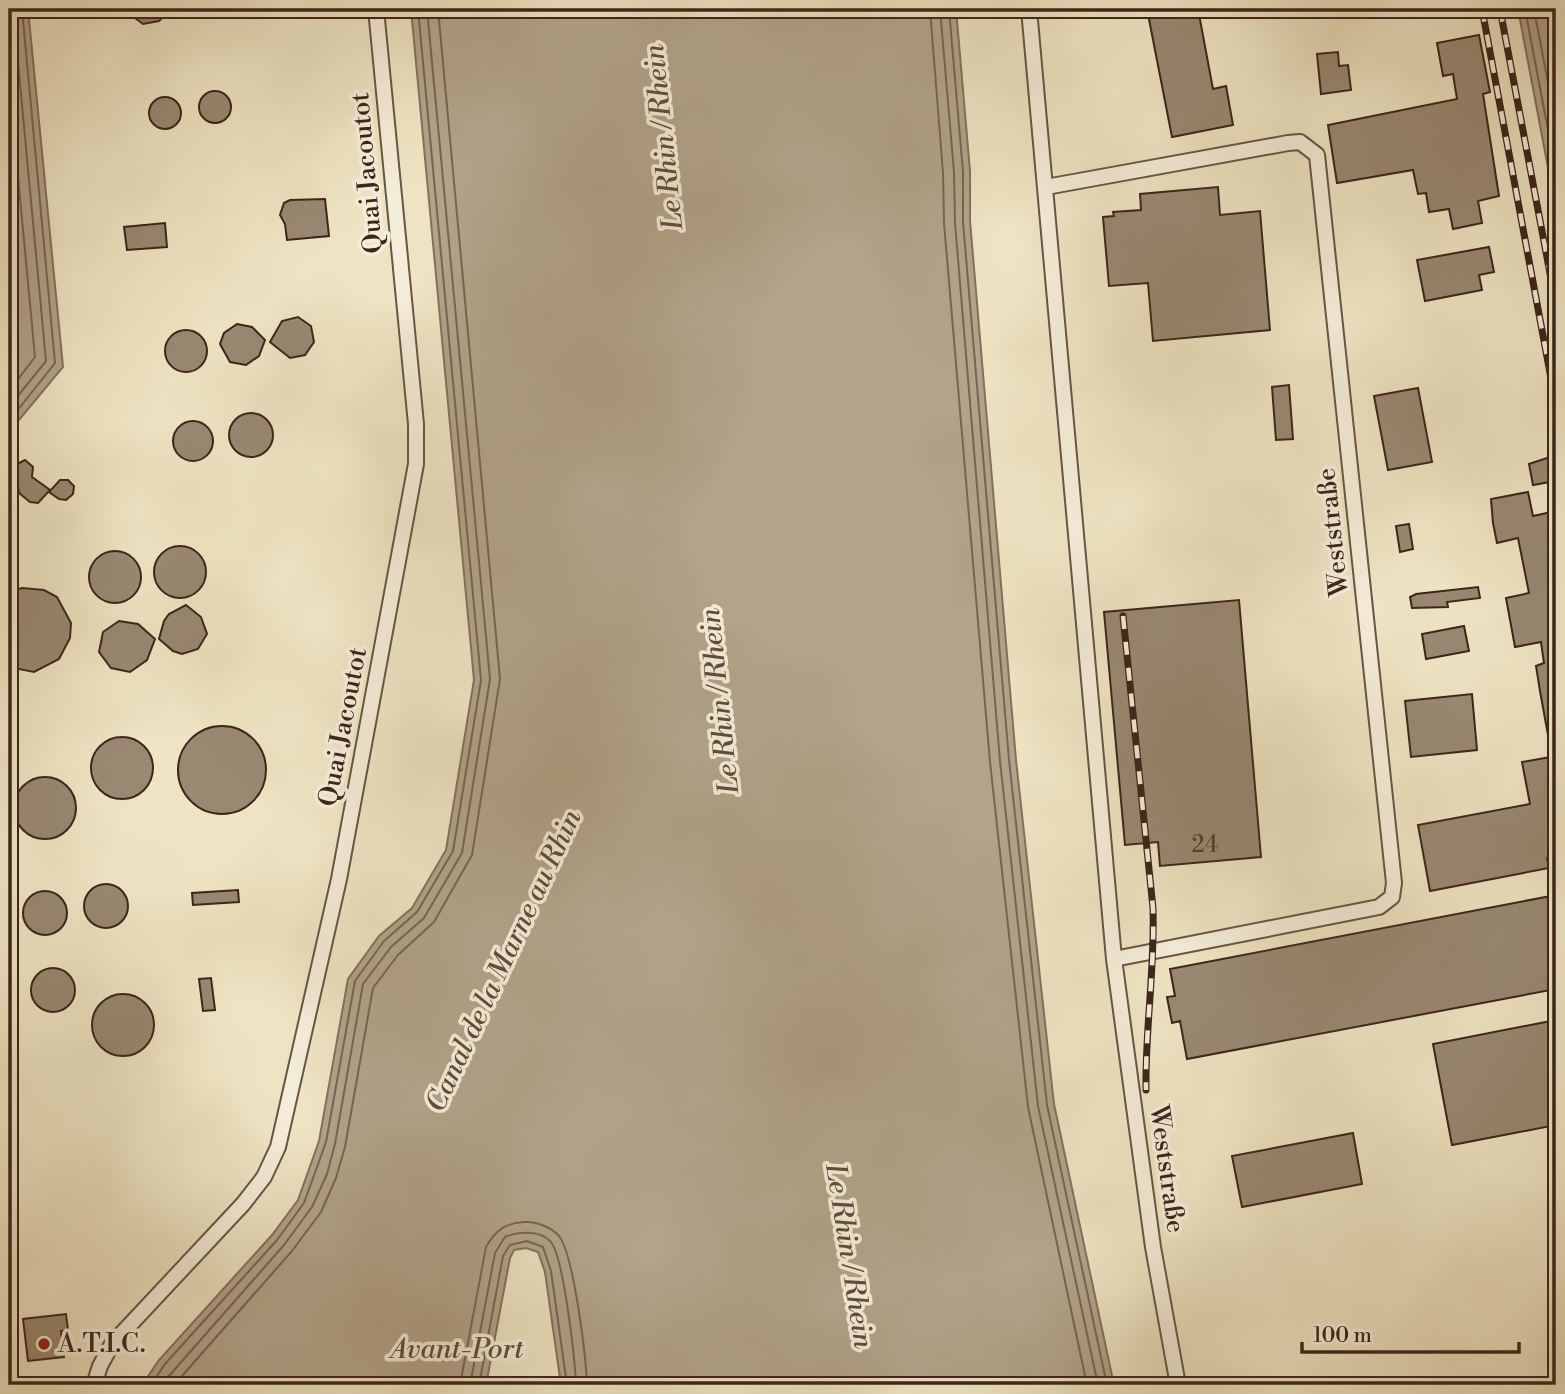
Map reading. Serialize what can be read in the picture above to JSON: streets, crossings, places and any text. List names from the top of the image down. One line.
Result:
{"streets":{"street":["Quai Jacoutot","Weststraße"]},"water":["Le Rhin / Rhein","Canal de la Marne au Rhin","Avant-Port"],"places":["A.T.I.C."],"house_numbers":["24"],"scale_bar":"100 m"}
